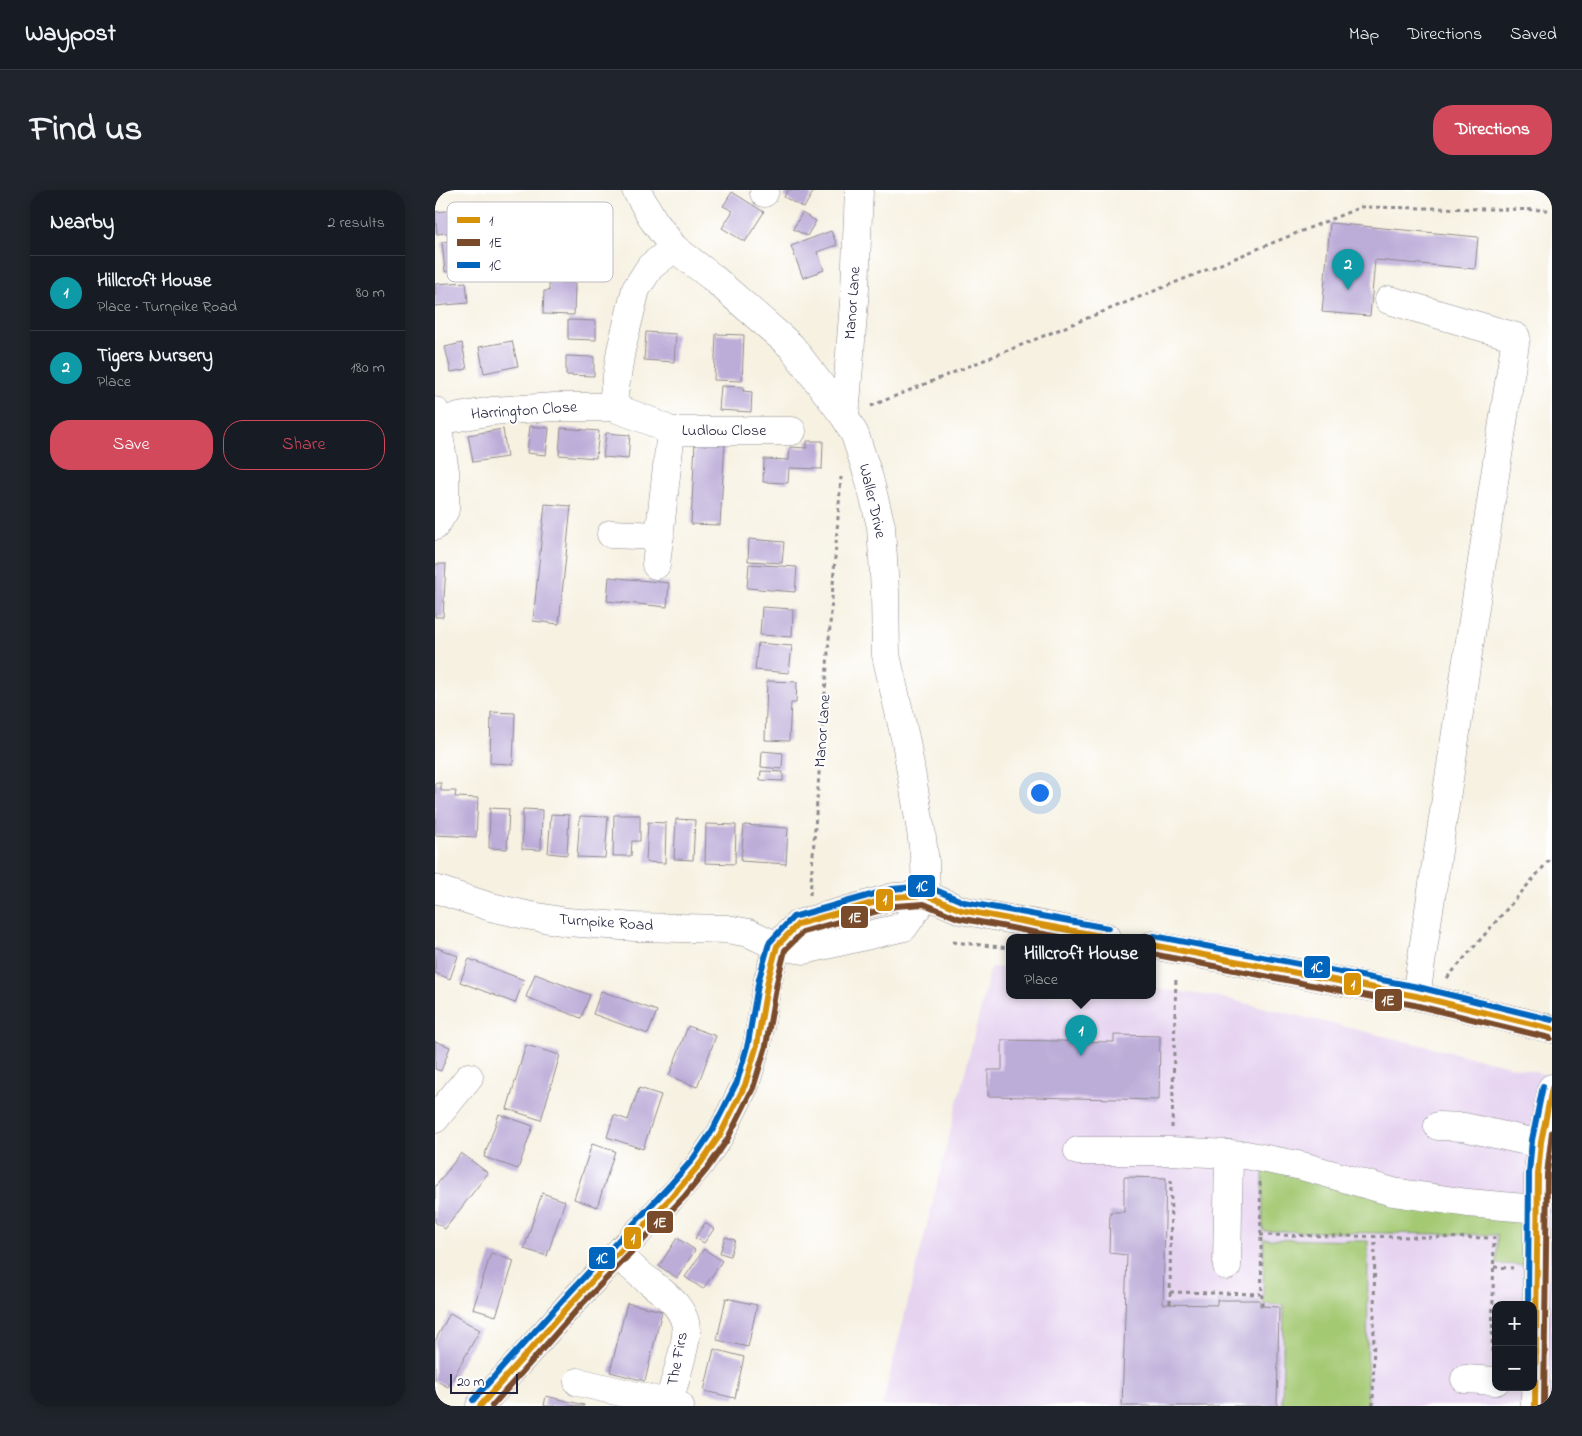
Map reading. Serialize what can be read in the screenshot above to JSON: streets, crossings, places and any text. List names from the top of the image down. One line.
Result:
{"streets":{"street":["Manor Lane","Harrington Close","Ludlow Close","Waller Drive","Turnpike Road","The Firs"]},"crossings":[["Manor Lane","Waller Drive"],["Harrington Close","Ludlow Close"],["Waller Drive","Turnpike Road"]],"lines":["transit line 1C","transit line 1","transit line 1E"],"legend":["1","1E","1C"],"scale_bar":"20 m","page":{"header":"Waypost","nav":["Map","Directions","Saved"],"title":"Find us","buttons":["Directions",["Save","Share"]],"heading":["Nearby","2 results"],"pins":["2","1"],"list":[{"mark":"1","name":"Hillcroft House","note":"Place · Turnpike Road","value":"80 m"},{"mark":"2","name":"Tigers Nursery","note":"Place","value":"180 m"}],"popup":["Hillcroft House","Place"],"map_buttons":["+","−"],"scale":"20 m"}}
